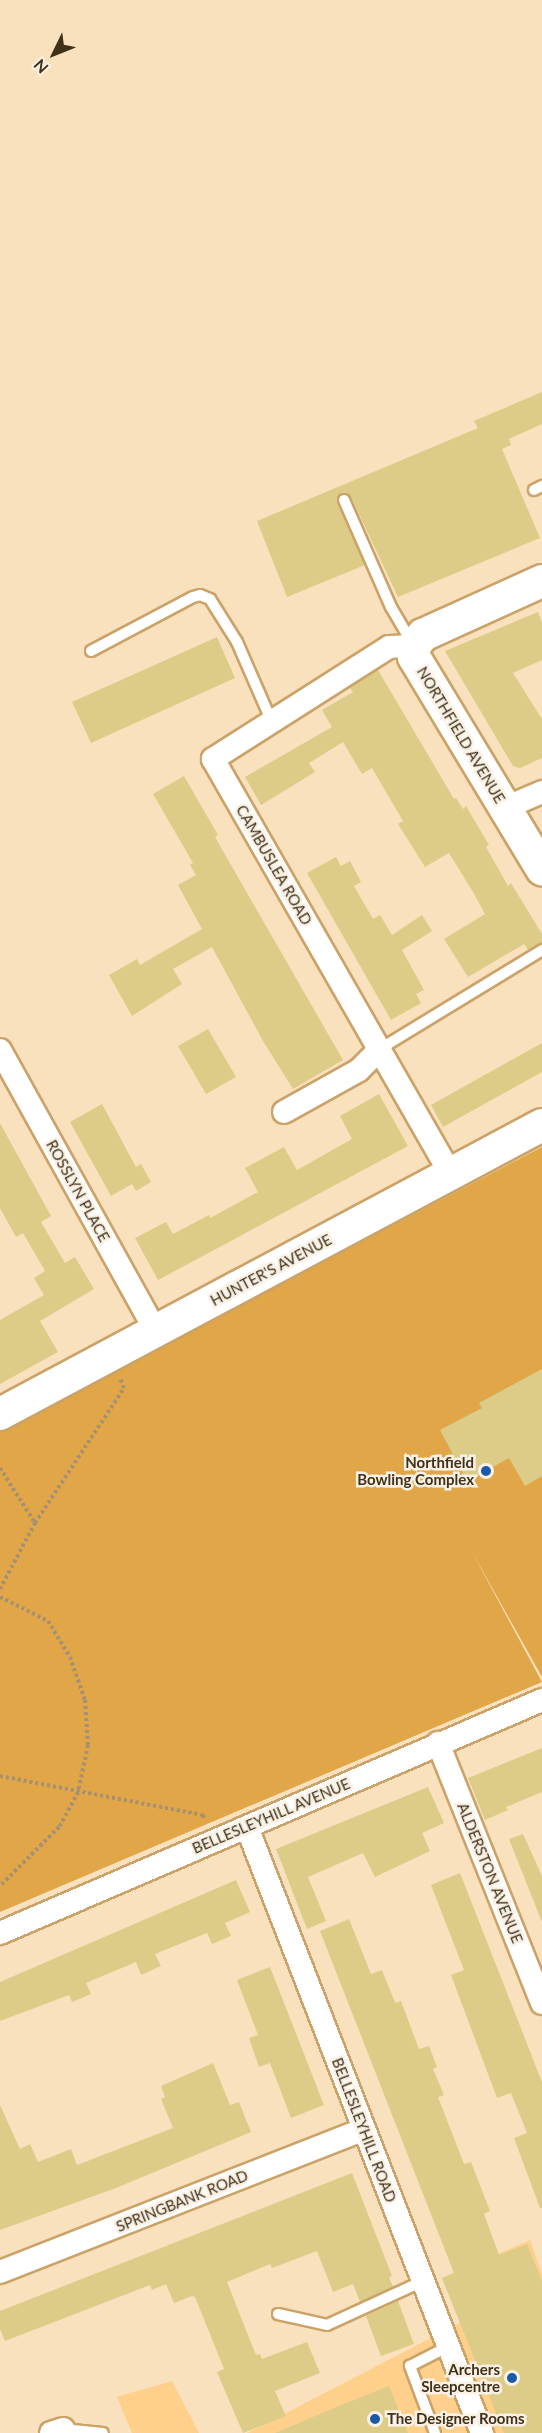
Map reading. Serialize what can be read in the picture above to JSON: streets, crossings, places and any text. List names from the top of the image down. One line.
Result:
{"streets":{"street":["NORTHFIELD AVENUE","CAMBUSLEA ROAD","ROSSLYN PLACE","HUNTER'S AVENUE","BELLESLEYHILL AVENUE","ALDERSTON AVENUE","BELLESLEYHILL ROAD","SPRINGBANK ROAD"]},"crossings":[["NORTHFIELD AVENUE","CAMBUSLEA ROAD"],["CAMBUSLEA ROAD","HUNTER'S AVENUE"],["ROSSLYN PLACE","HUNTER'S AVENUE"],["BELLESLEYHILL AVENUE","ALDERSTON AVENUE"],["BELLESLEYHILL AVENUE","BELLESLEYHILL ROAD"],["BELLESLEYHILL ROAD","SPRINGBANK ROAD"]],"places":["Northfield Bowling Complex","Archers Sleepcentre","The Designer Rooms"],"north":"bottom left"}
